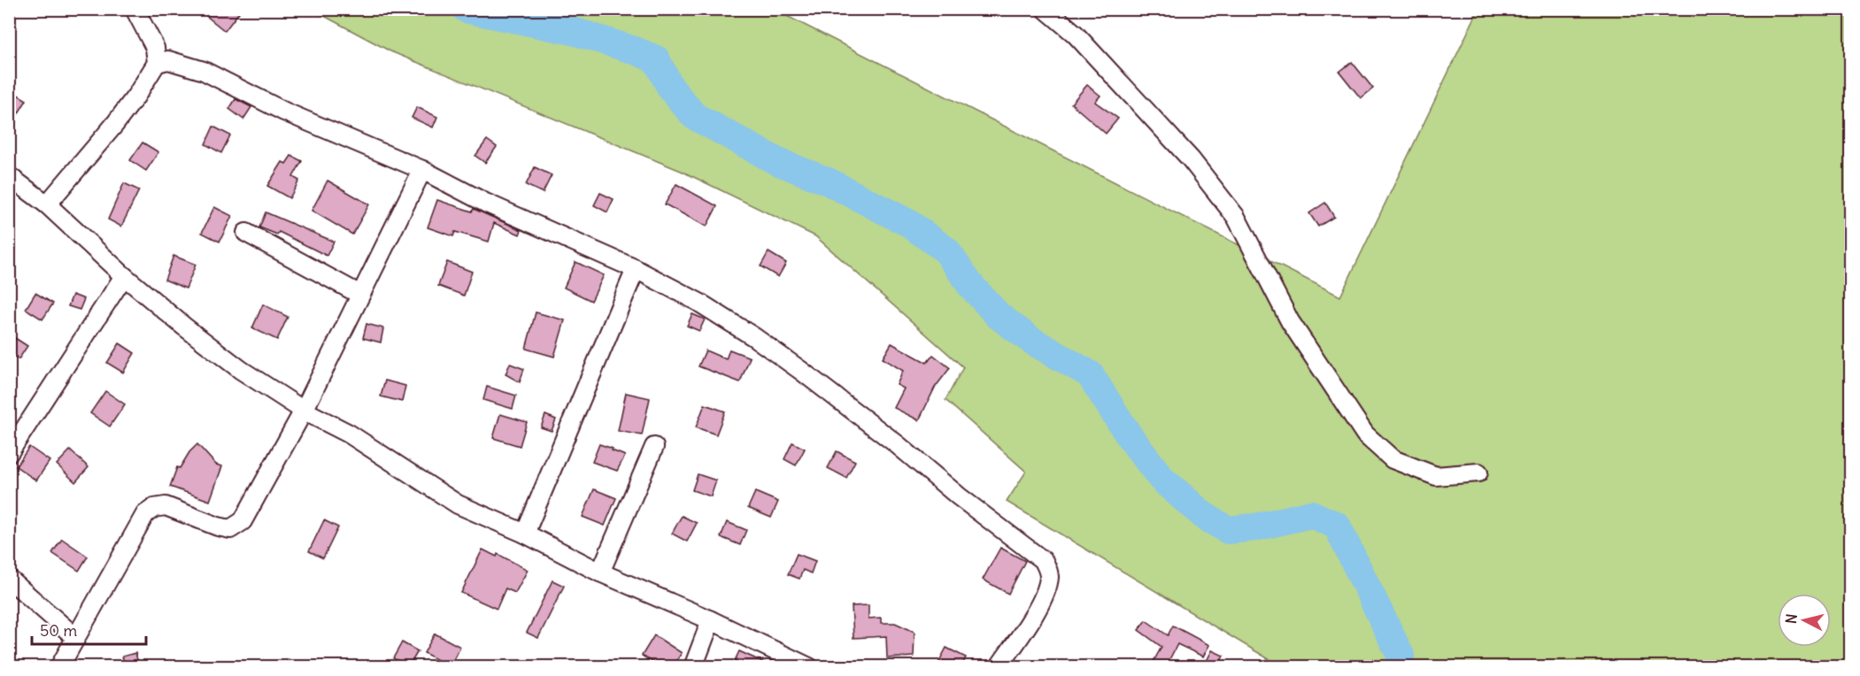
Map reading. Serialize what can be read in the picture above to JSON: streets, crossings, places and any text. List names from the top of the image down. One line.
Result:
{"scale_bar":"50 m","north":"left"}
